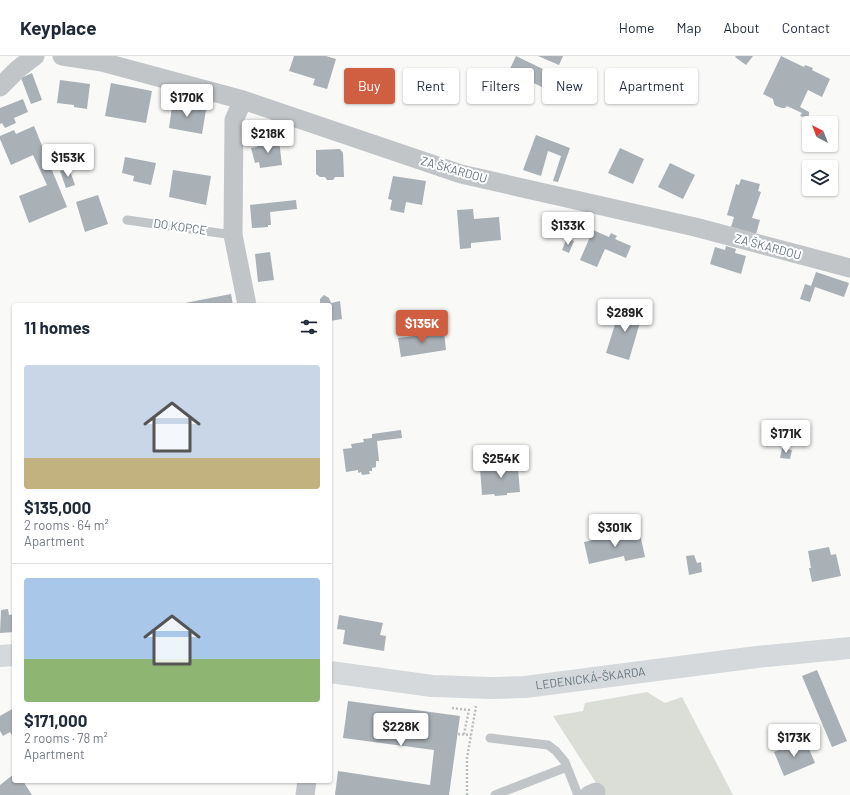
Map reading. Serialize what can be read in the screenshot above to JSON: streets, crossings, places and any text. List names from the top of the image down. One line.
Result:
{"streets":{"main road":["LEDENICKÁ-ŠKARDA"],"street":["ZA ŠKARDOU"],"lane":["DO KOPCE"]},"north":"top left","page":{"header":"Keyplace","nav":["Home","Map","About","Contact"],"chip":["Buy","Rent","Filters","New","Apartment"],"price":["$170K","$218K","$153K","$133K","$289K","$135K","$171K","$254K","$301K","$228K","$173K"],"heading":"11 homes","list":[{"name":"$135,000","note":"2 rooms · 64 m² · Apartment"},{"name":"$171,000","note":"2 rooms · 78 m² · Apartment"}]}}
